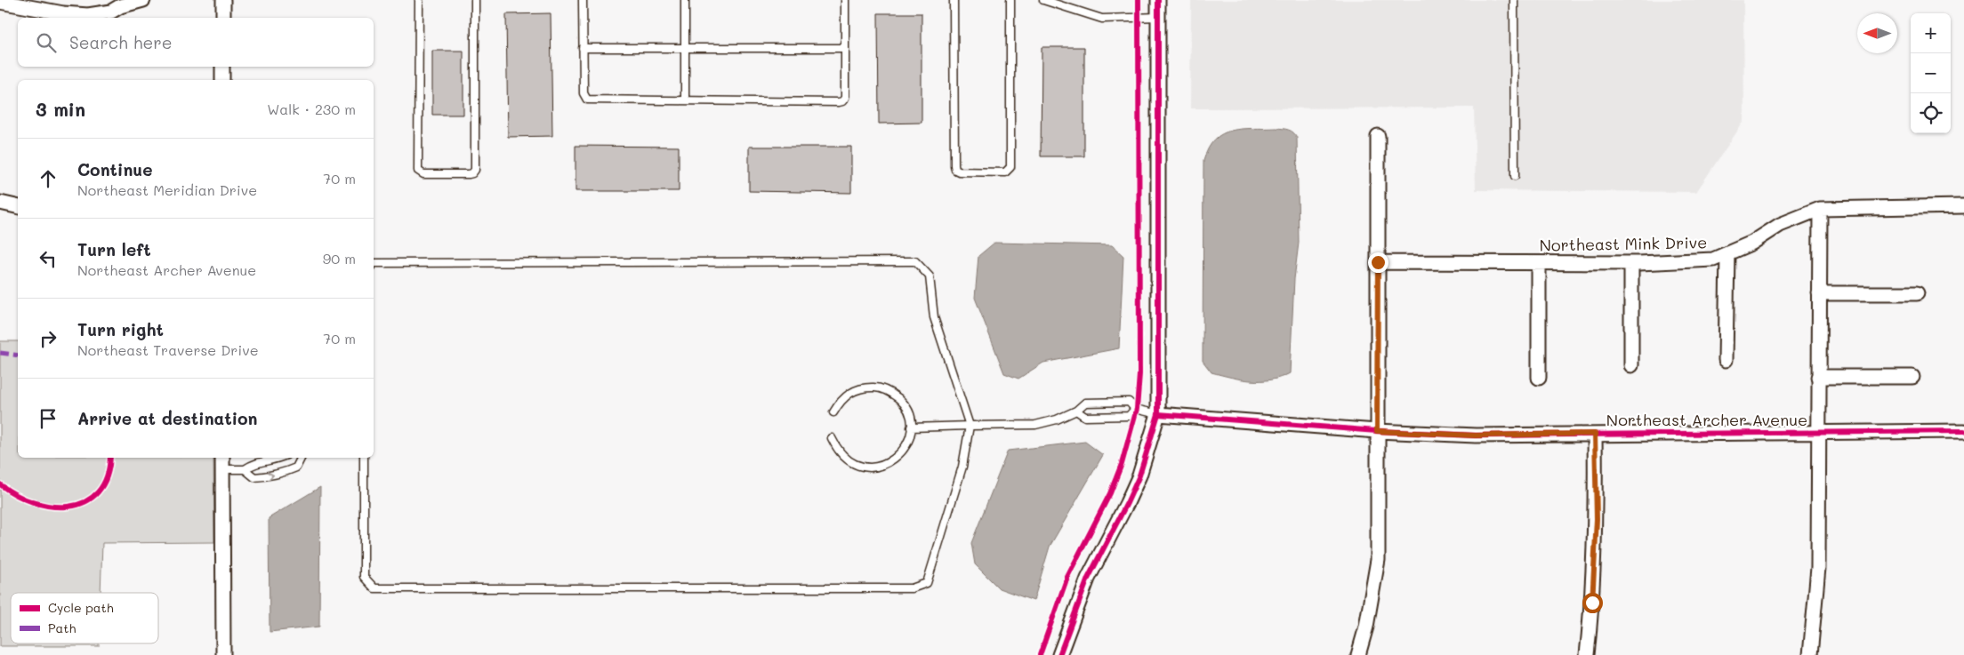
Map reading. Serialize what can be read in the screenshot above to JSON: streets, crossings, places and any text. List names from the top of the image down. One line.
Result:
{"streets":{"street":["Northeast Mink Drive","Northeast Archer Avenue"]},"legend":["Cycle path","Path"],"north":"left","page":{"map_buttons":["+","−"],"search":"Search here","heading":["3 min","Walk · 230 m"],"list":[["Continue","Northeast Meridian Drive","70 m"],["Turn left","Northeast Archer Avenue","90 m"],["Turn right","Northeast Traverse Drive","70 m"],"Arrive at destination"]}}
